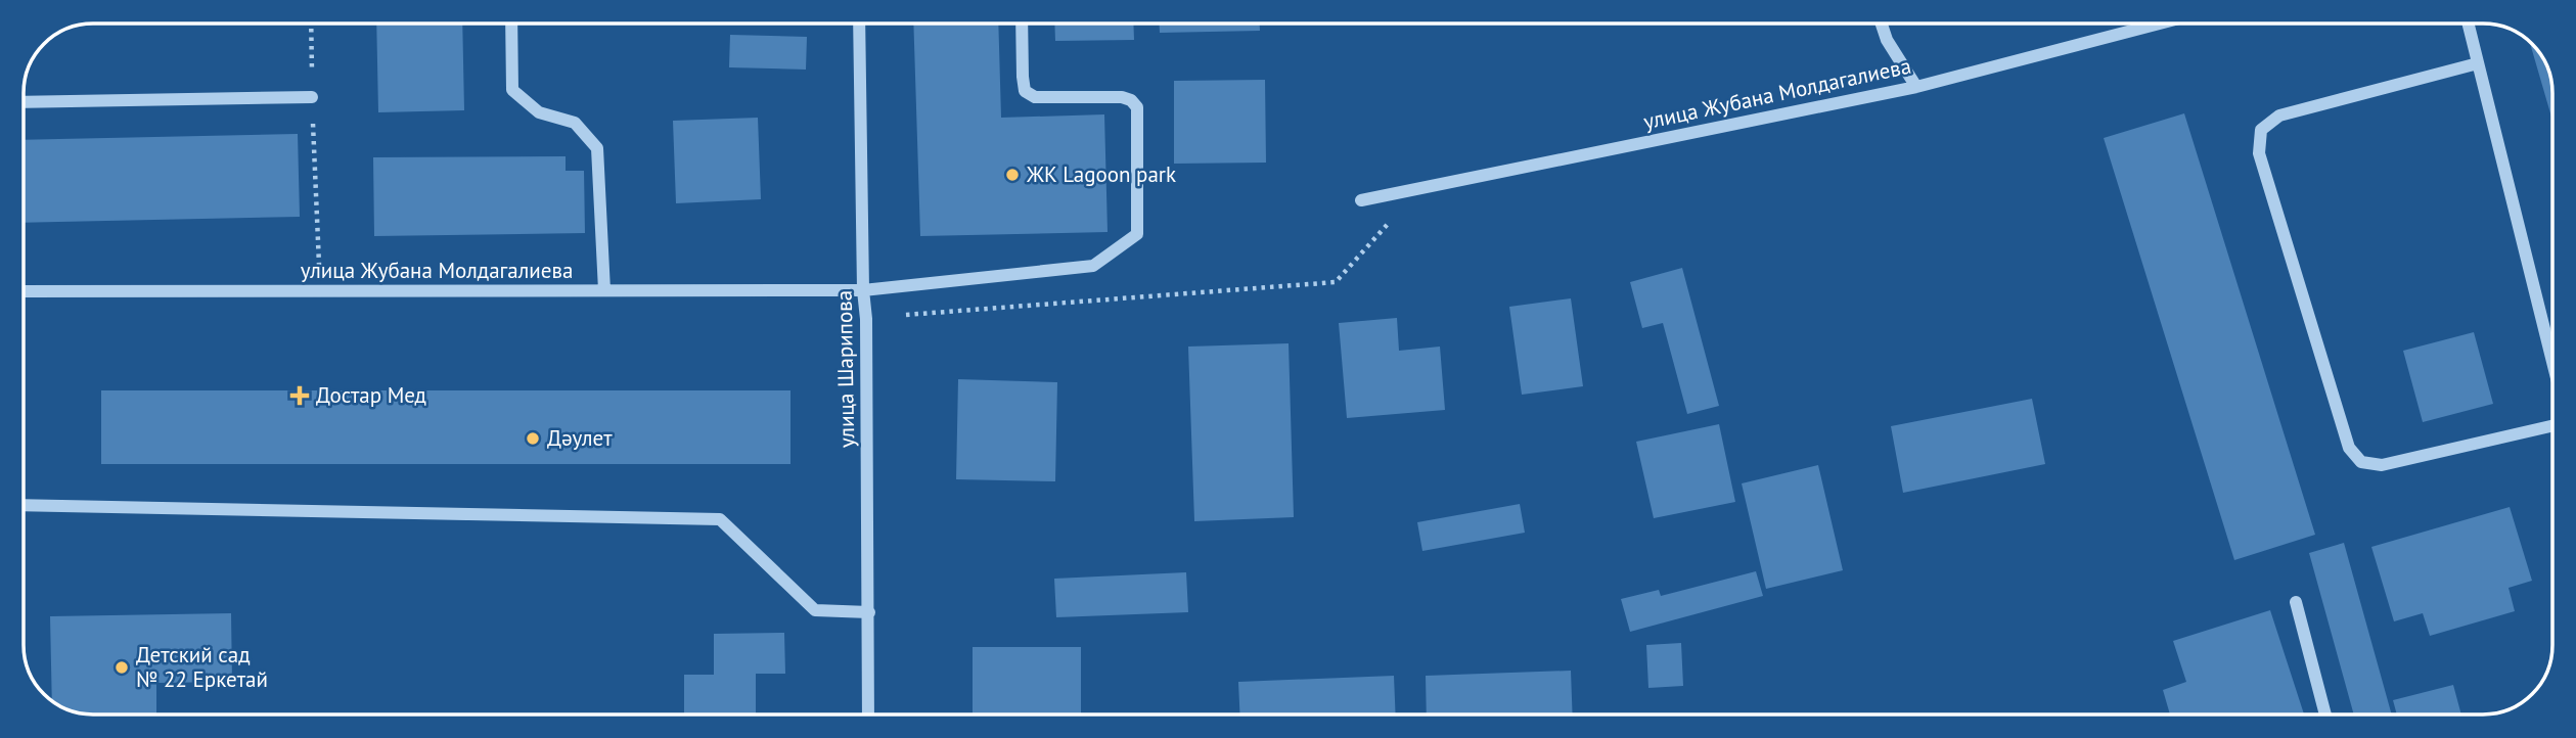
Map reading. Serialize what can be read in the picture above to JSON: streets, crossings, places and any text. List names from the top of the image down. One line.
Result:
{"streets":{"street":["улица Жубана Молдагалиева","улица Шарипова"]},"crossings":[["улица Жубана Молдагалиева","улица Шарипова"]],"places":{"other":["ЖК Lagoon park","Дәулет","Детский сад № 22 Еркетай"],"health":["Достар Мед"]}}
